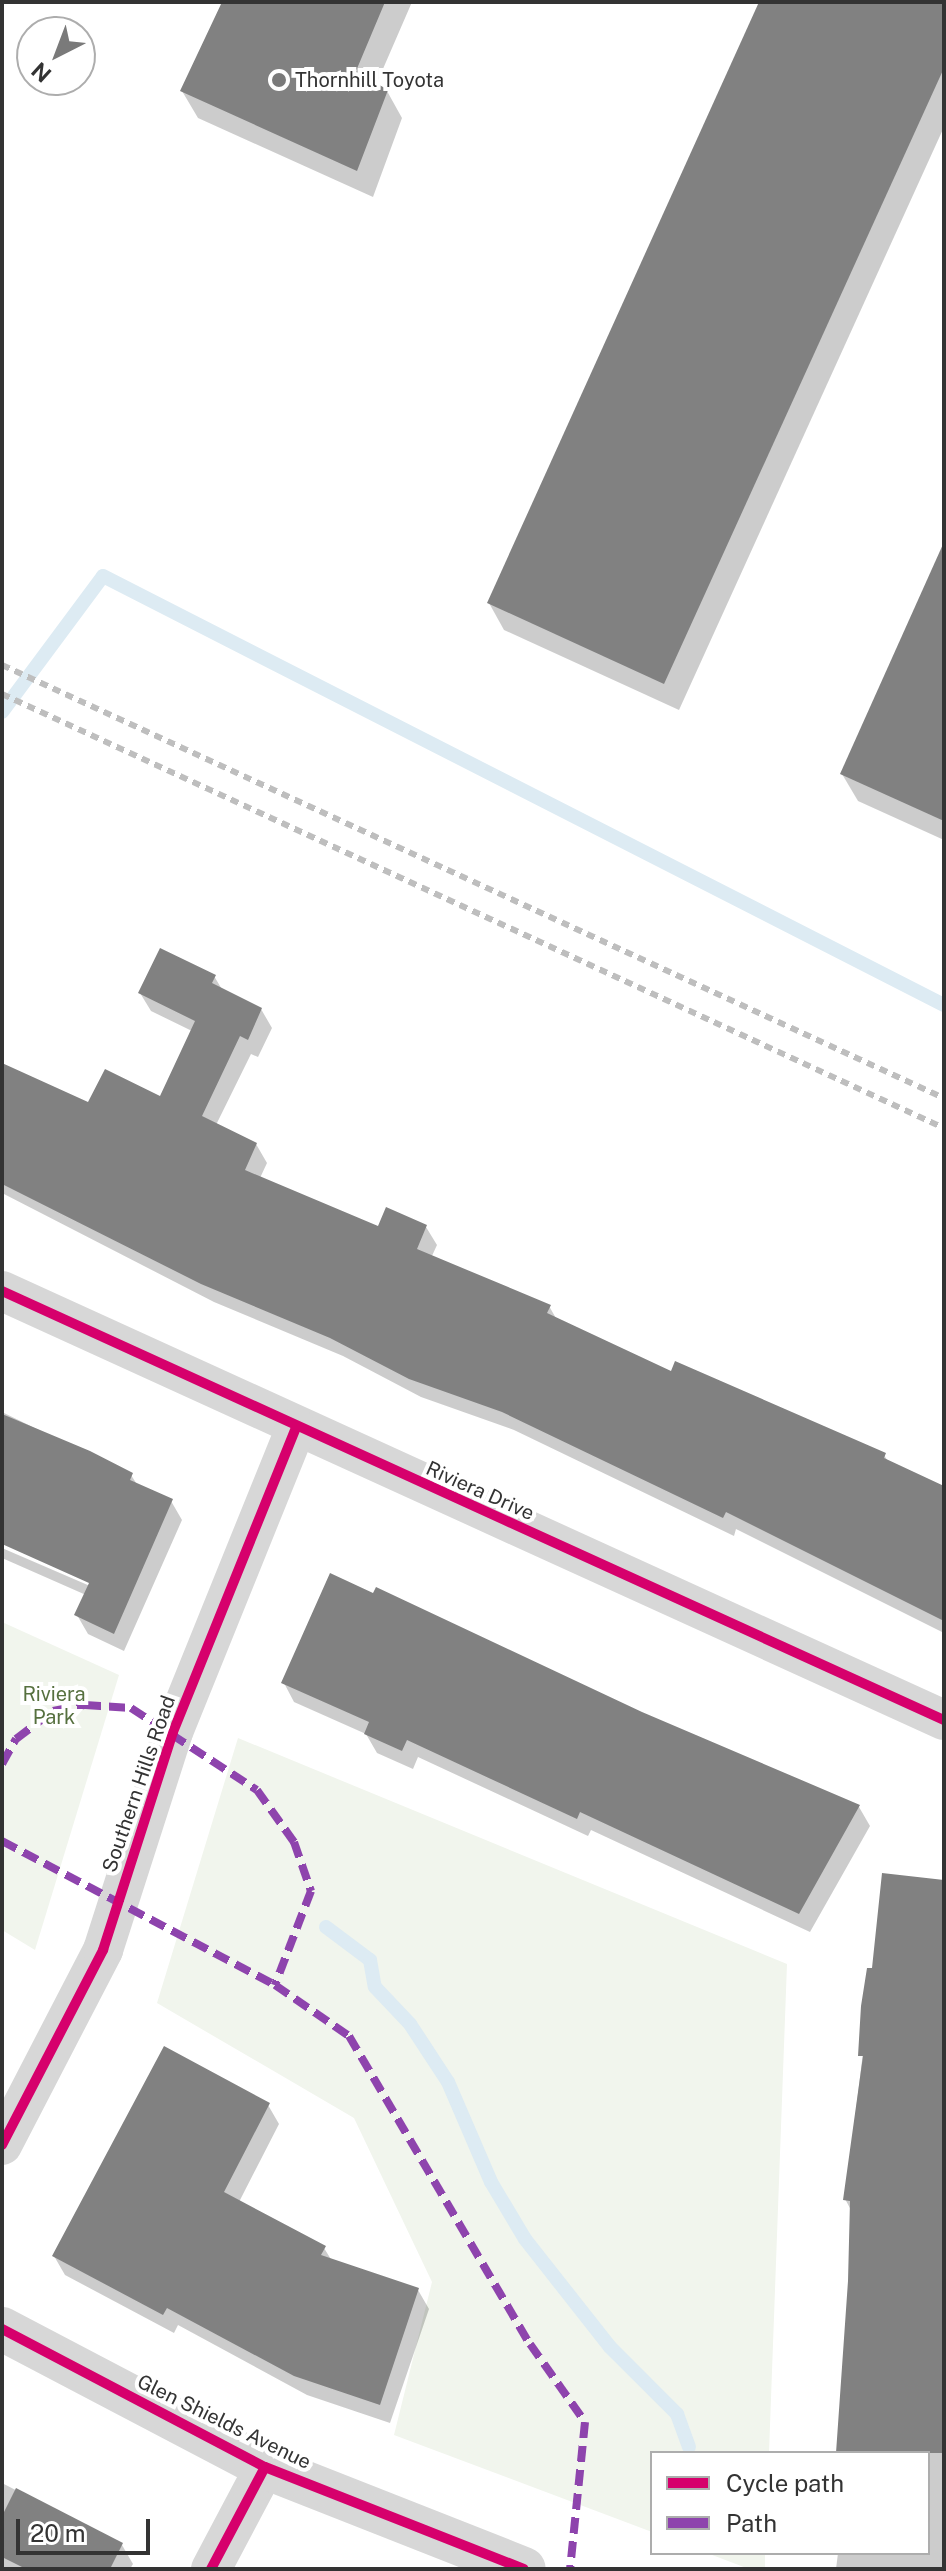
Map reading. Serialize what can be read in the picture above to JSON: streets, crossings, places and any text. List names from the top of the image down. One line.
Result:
{"streets":{"street":["Riviera Drive","Southern Hills Road","Glen Shields Avenue"]},"crossings":[["Riviera Drive","Southern Hills Road"]],"parks":["Riviera Park"],"places":["Thornhill Toyota"],"legend":["Cycle path","Path"],"scale_bar":"20 m","north":"bottom left"}
